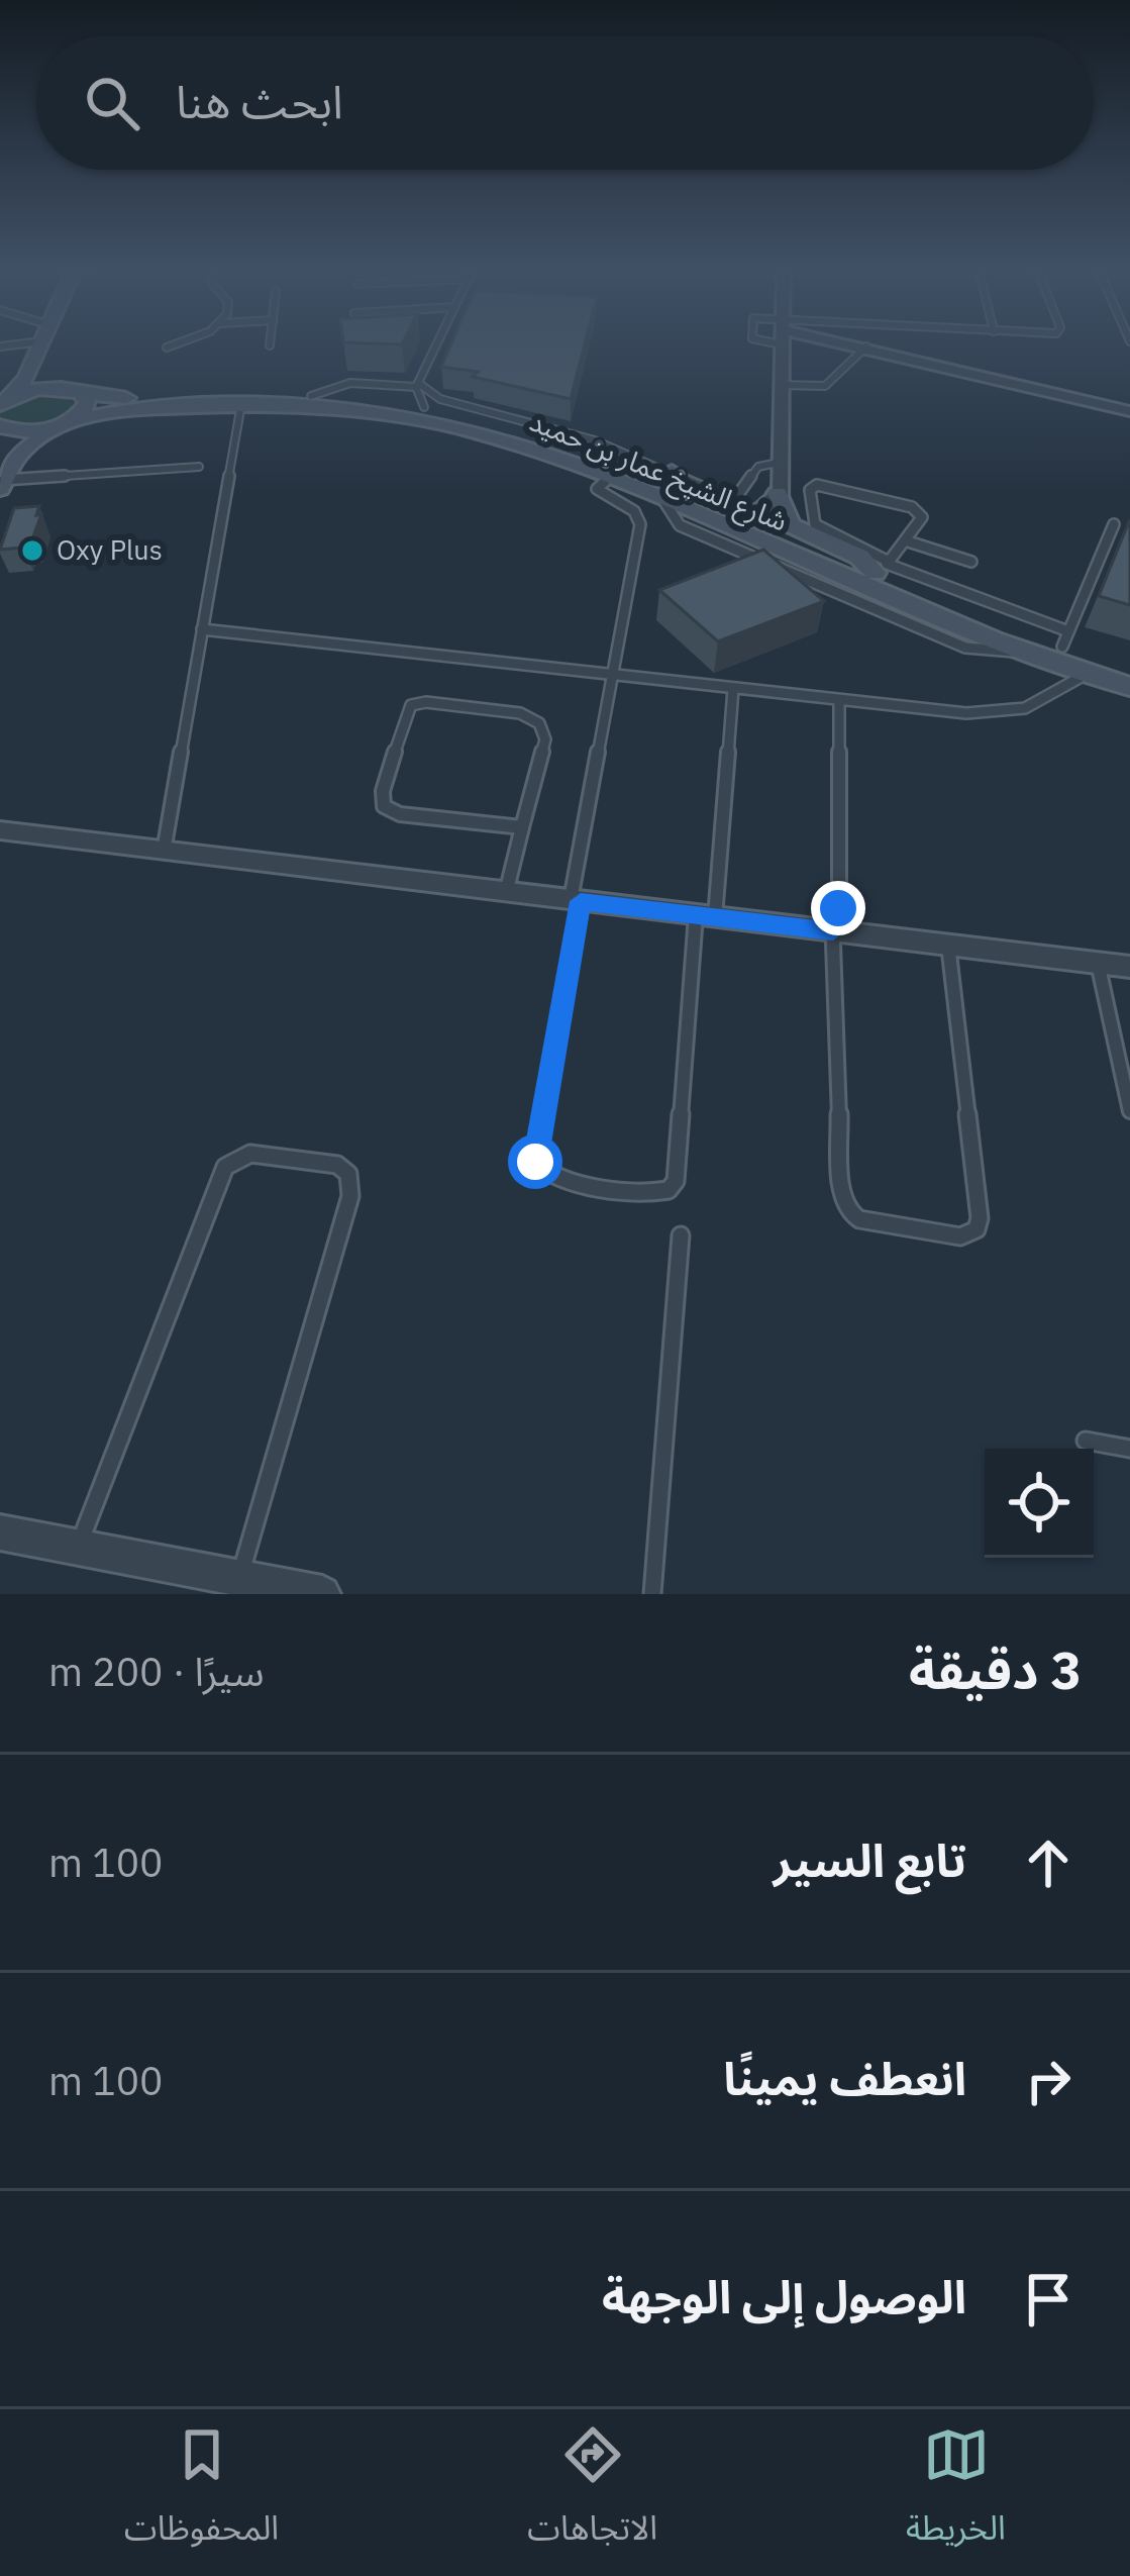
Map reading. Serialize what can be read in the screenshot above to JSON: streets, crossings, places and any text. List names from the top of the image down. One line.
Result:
{"streets":{"street":["شارع الشيخ عمار بن حميد"]},"places":["Oxy Plus"],"page":{"search":"ابحث هنا","heading":["3 دقيقة","سيرًا · 200 m"],"list":[["تابع السير","100 m"],["انعطف يمينًا","100 m"],"الوصول إلى الوجهة"],"nav":["الخريطة","الاتجاهات","المحفوظات"]}}
